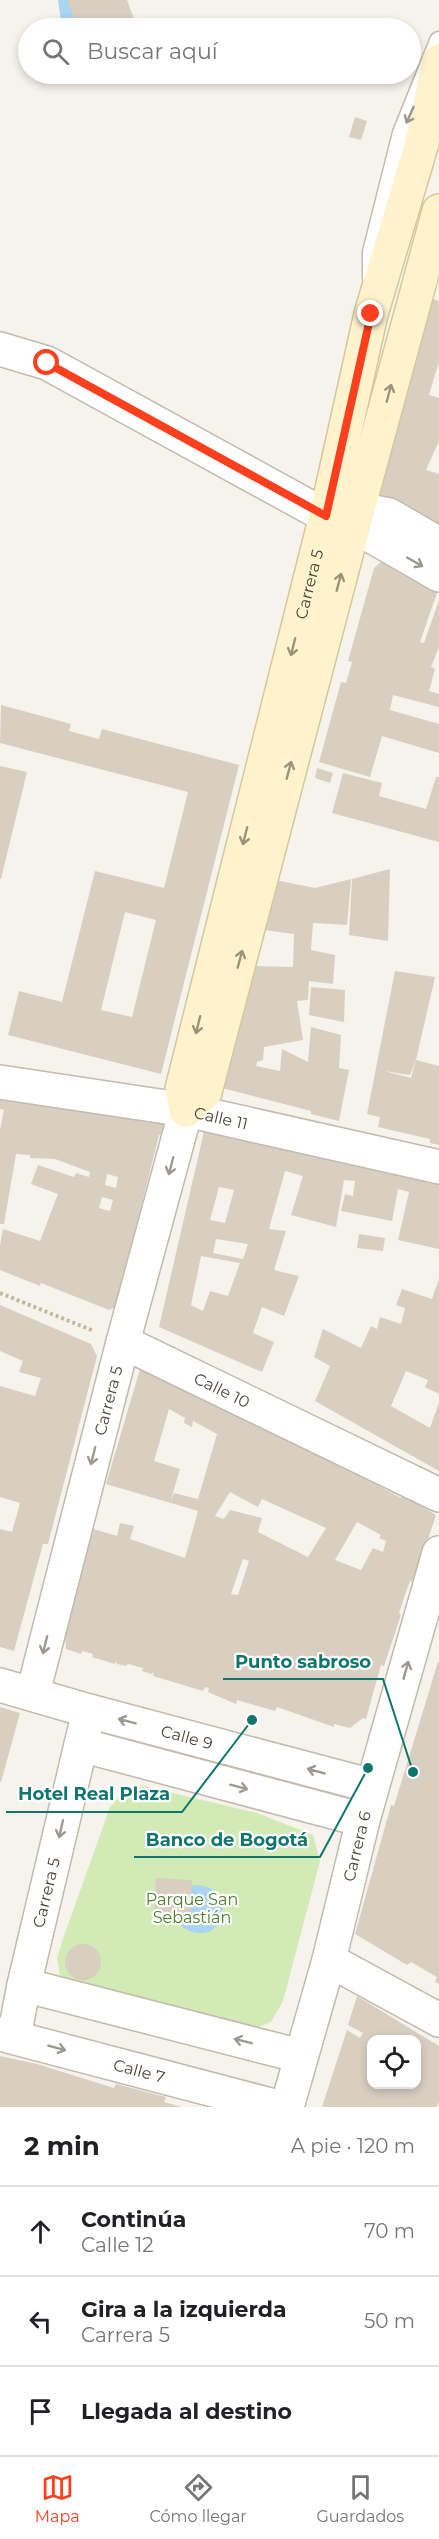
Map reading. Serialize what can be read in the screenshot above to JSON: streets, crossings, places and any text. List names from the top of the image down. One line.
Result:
{"streets":{"street":["Carrera 5","Calle 11","Calle 10","Calle 9","Carrera 6","Calle 7"]},"crossings":[["Carrera 5","Calle 11"],["Carrera 5","Calle 10"],["Carrera 5","Calle 9"],["Carrera 5","Calle 7"],["Calle 9","Carrera 6"]],"one_way":["Carrera 6"],"parks":["Parque San Sebastián"],"places":["Hotel Real Plaza","Banco de Bogotá","Punto sabroso"],"page":{"search":"Buscar aquí","heading":["2 min","A pie · 120 m"],"list":[["Continúa","Calle 12","70 m"],["Gira a la izquierda","Carrera 5","50 m"],"Llegada al destino"],"nav":["Mapa","Cómo llegar","Guardados"]}}
